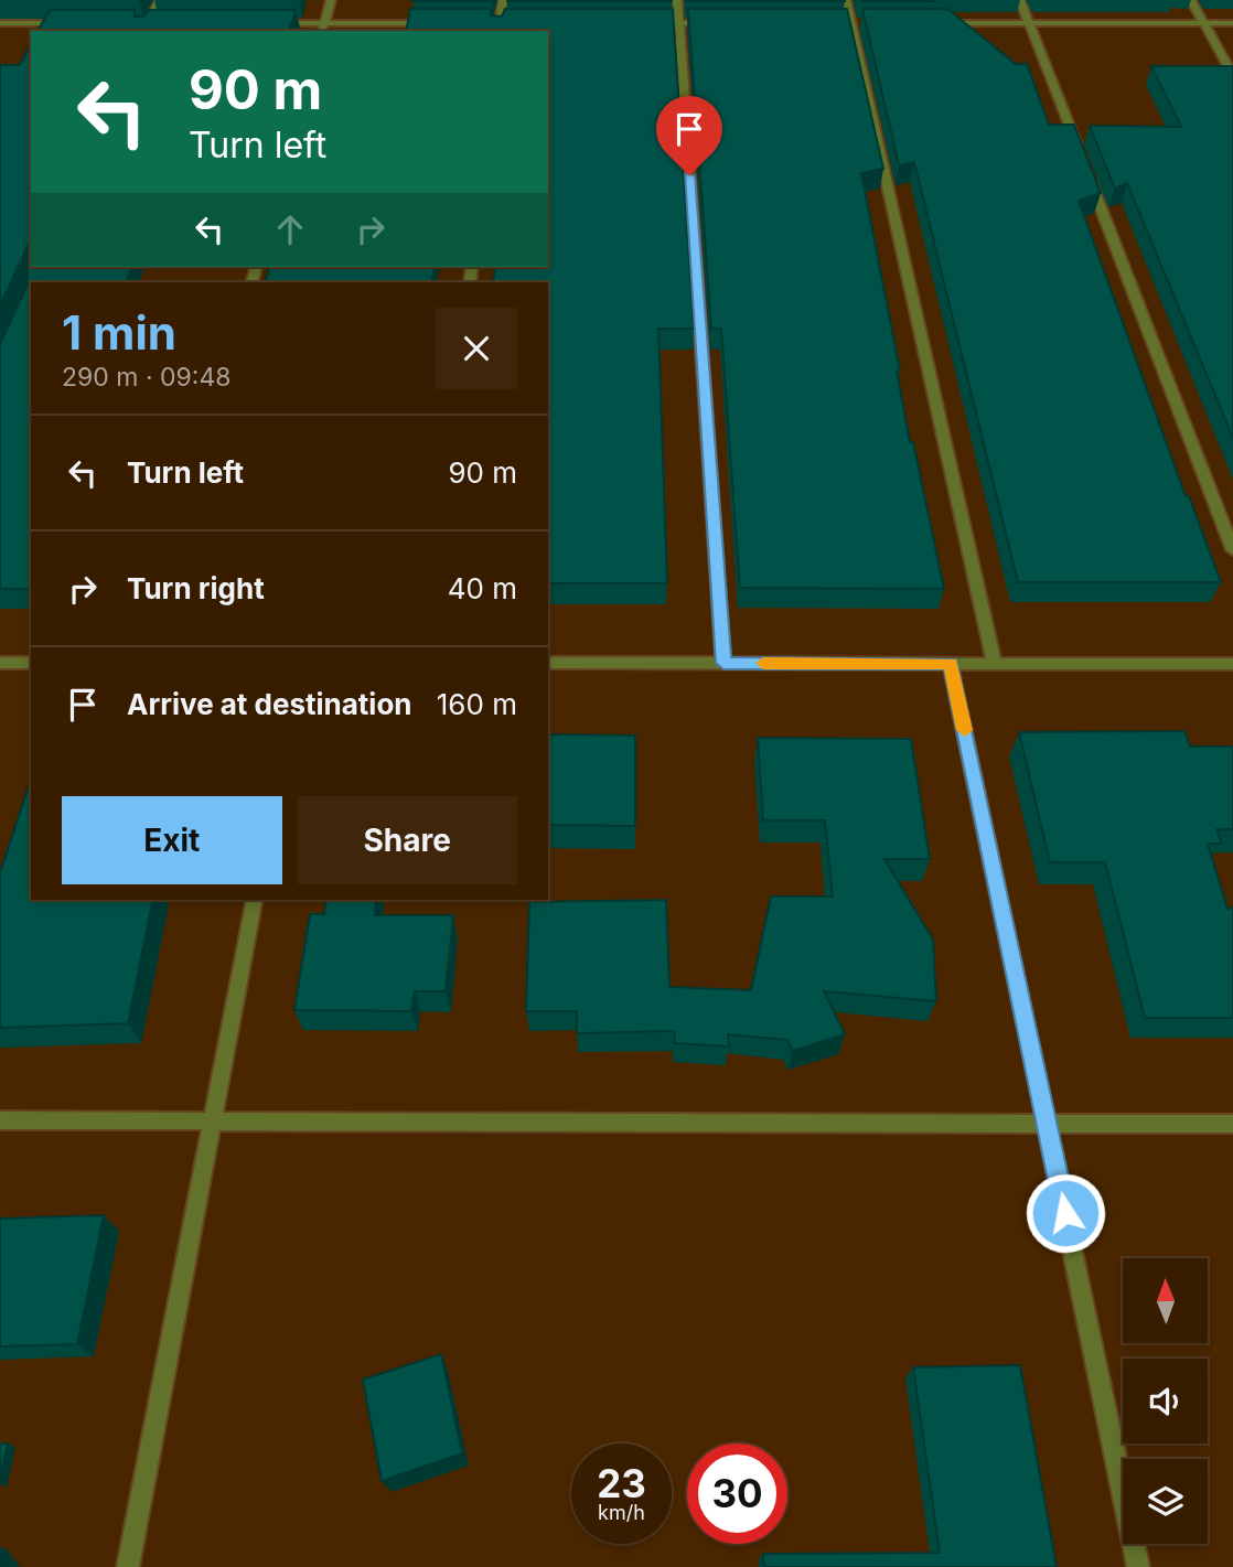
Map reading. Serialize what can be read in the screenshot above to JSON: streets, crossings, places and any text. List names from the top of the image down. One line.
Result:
{"north":"top","page":{"turn":["90 m","Turn left"],"heading":["1 min","290 m · 09:48"],"list":[{"name":"Turn left","value":"90 m"},{"name":"Turn right","value":"40 m"},{"name":"Arrive at destination","value":"160 m"}],"buttons":["Exit","Share"],"speed":"23 km/h","limit":"30"}}
